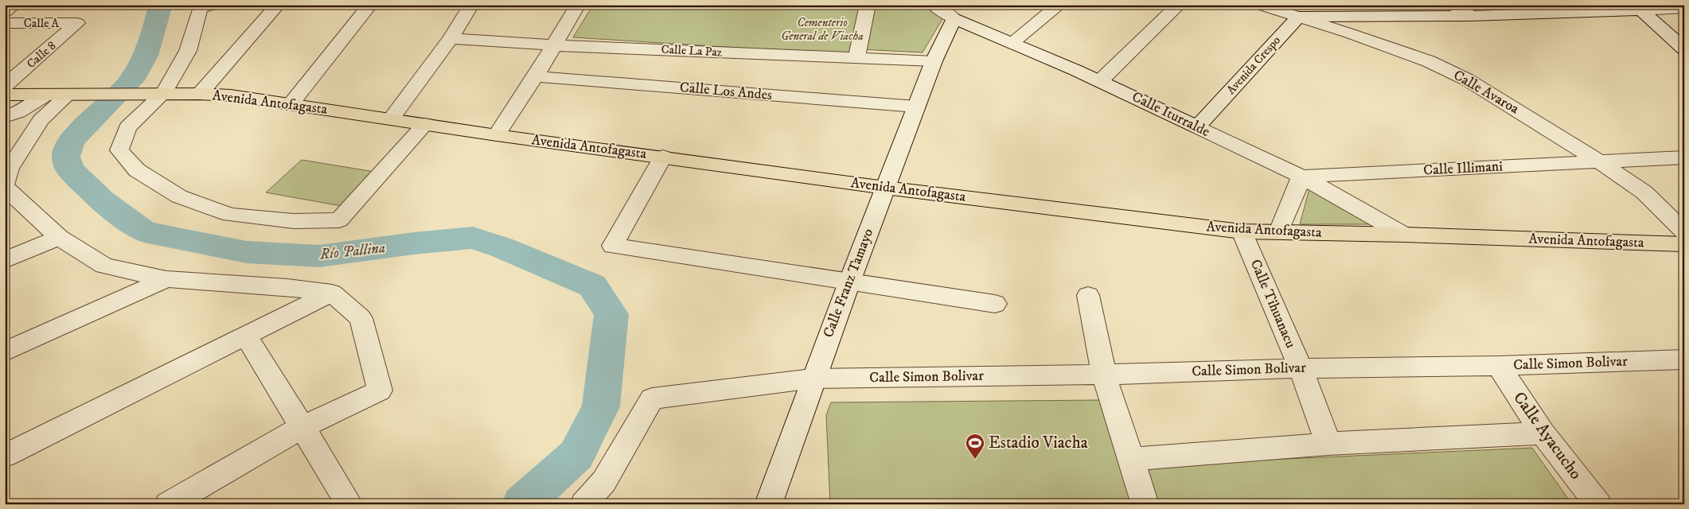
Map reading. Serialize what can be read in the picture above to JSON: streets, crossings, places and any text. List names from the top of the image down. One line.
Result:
{"streets":{"main road":["Avenida Antofagasta"],"street":["Calle A","Calle La Paz","Calle 8","Avenida Crespo","Calle Los Andes","Calle Avaroa","Calle Iturralde","Calle Illimani","Calle Franz Tamayo","Calle Tihuanacu","Calle Simon Bolivar","Calle Ayacucho"]},"crossings":[["Calle A","Calle 8"],["Avenida Crespo","Calle Avaroa"],["Avenida Crespo","Calle Iturralde"],["Calle Avaroa","Calle Illimani"],["Avenida Antofagasta","Calle Iturralde"],["Avenida Antofagasta","Calle Franz Tamayo"],["Avenida Antofagasta","Calle Tihuanacu"],["Calle Iturralde","Calle Illimani"],["Calle Franz Tamayo","Calle Simon Bolivar"],["Calle Tihuanacu","Calle Simon Bolivar"],["Calle Simon Bolivar","Calle Ayacucho"]],"water":["Río Pallina"],"parks":["Cementerio General de Viacha"],"places":{"sports":["Estadio Viacha"]}}
